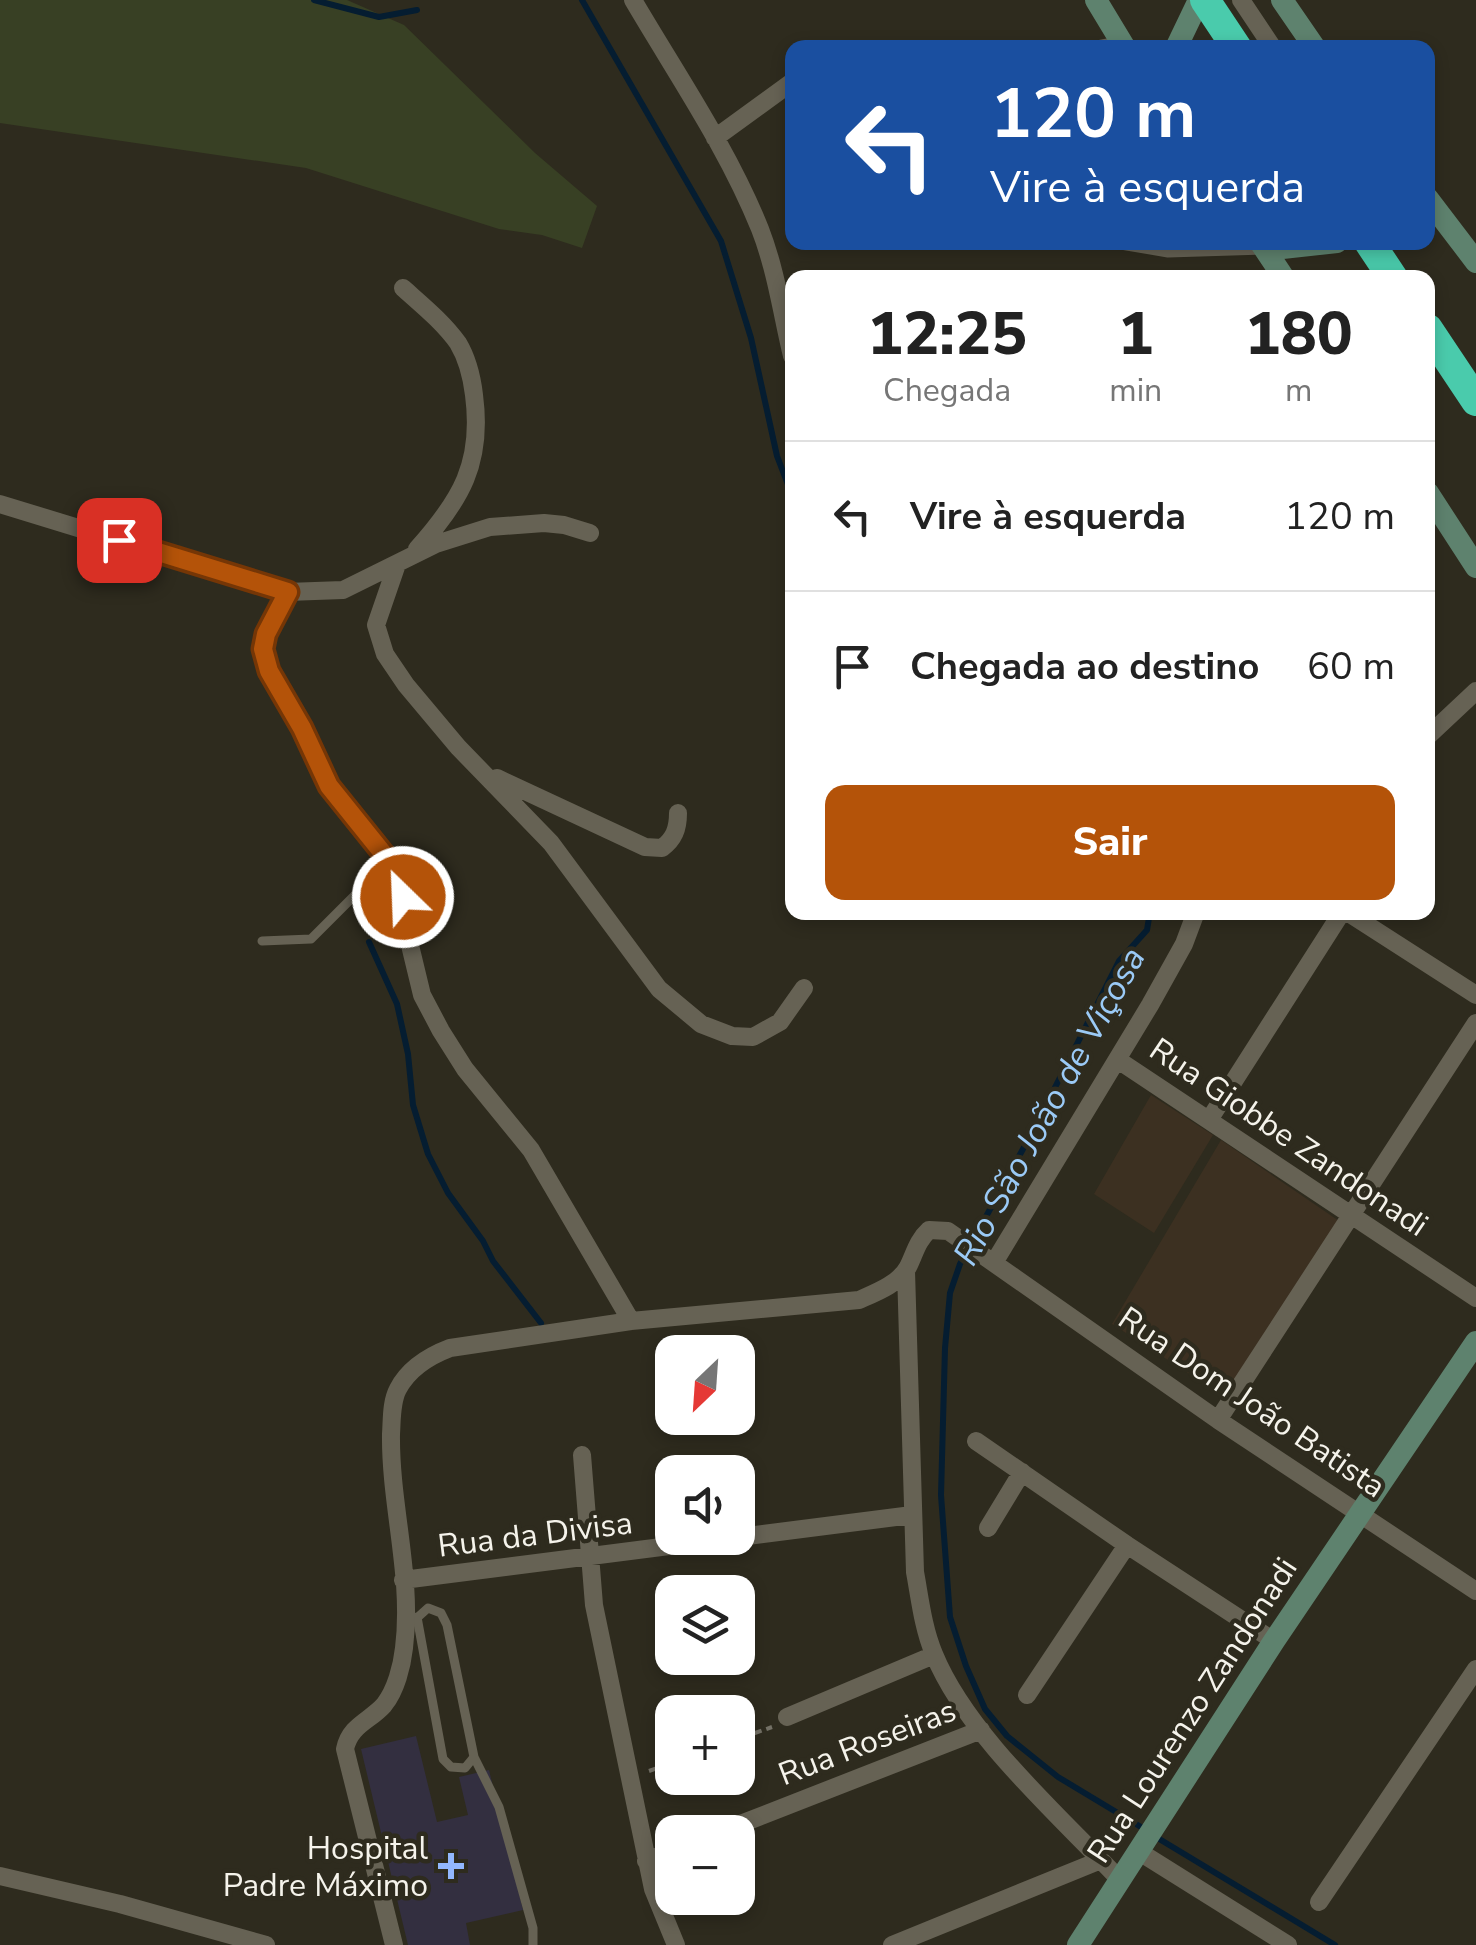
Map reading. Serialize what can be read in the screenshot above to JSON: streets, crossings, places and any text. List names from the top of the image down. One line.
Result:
{"streets":{"street":["Rua Giobbe Zandonadi","Rua Dom João Batista","Rua da Divisa","Rua Lourenzo Zandonadi","Rua Roseiras"]},"crossings":[["Rua Dom João Batista","Rua Lourenzo Zandonadi"]],"water":["Rio São João de Viçosa"],"places":{"health":["Hospital Padre Máximo"]},"north":"bottom left","page":{"turn":["120 m","Vire à esquerda"],"eta":["12:25","Chegada","1","min","180","m"],"list":[{"name":"Vire à esquerda","value":"120 m"},{"name":"Chegada ao destino","value":"60 m"}],"buttons":"Sair","map_buttons":["+","−"]}}
